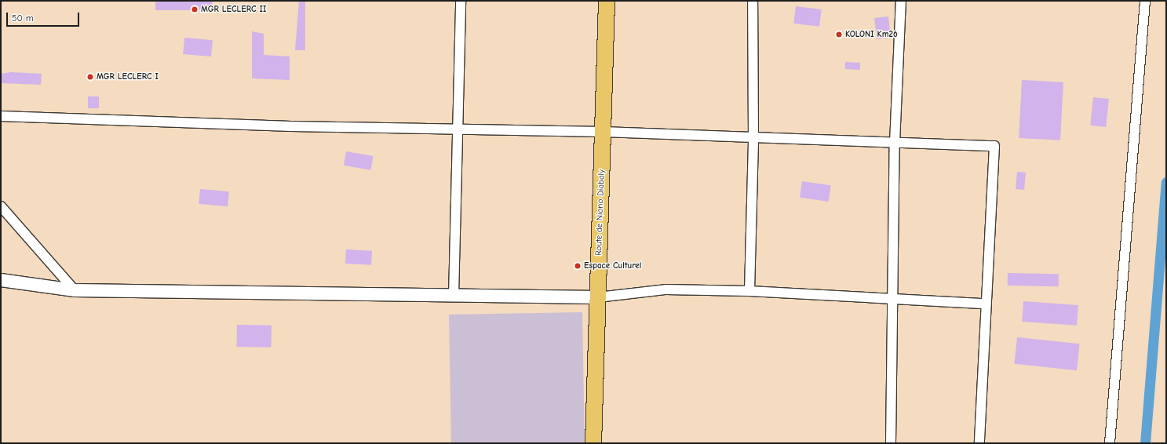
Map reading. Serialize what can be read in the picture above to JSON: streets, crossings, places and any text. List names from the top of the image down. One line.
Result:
{"streets":{"main road":["Route de Niono Diabaly"]},"places":["MGR LECLERC II","KOLONI Km26","MGR LECLERC I","Espace Culturel"],"scale_bar":"50 m"}
